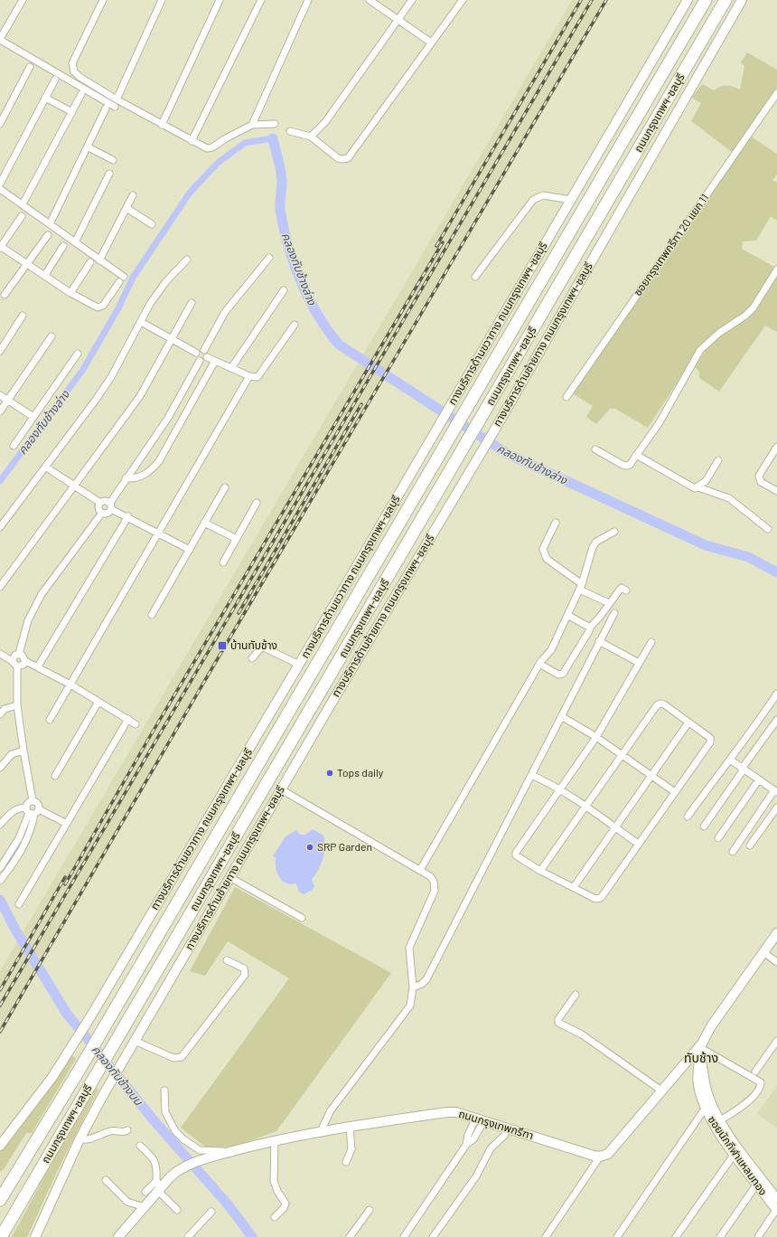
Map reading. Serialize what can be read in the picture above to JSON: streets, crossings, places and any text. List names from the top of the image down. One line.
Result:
{"streets":{"highway":["ถนนกรุงเทพฯ-ชลบุรี"],"main road":["ทางบริการด้านขวาทาง ถนนกรุงเทพฯ-ชลบุรี","ทางบริการด้านซ้ายทาง ถนนกรุงเทพฯ-ชลบุรี","ถนนกรุงเทพกรีฑา"],"street":["ซอยกรุงเทพกรีฑา 20 แยก 11","ซอยนักกีฬาแหลมทอง"]},"districts":["ทับช้าง"],"water":["คลองทับช้างล่าง","คลองทับช้างบน"],"places":{"transit":["บ้านทับช้าง"],"other":["Tops daily","SRP Garden"]}}
